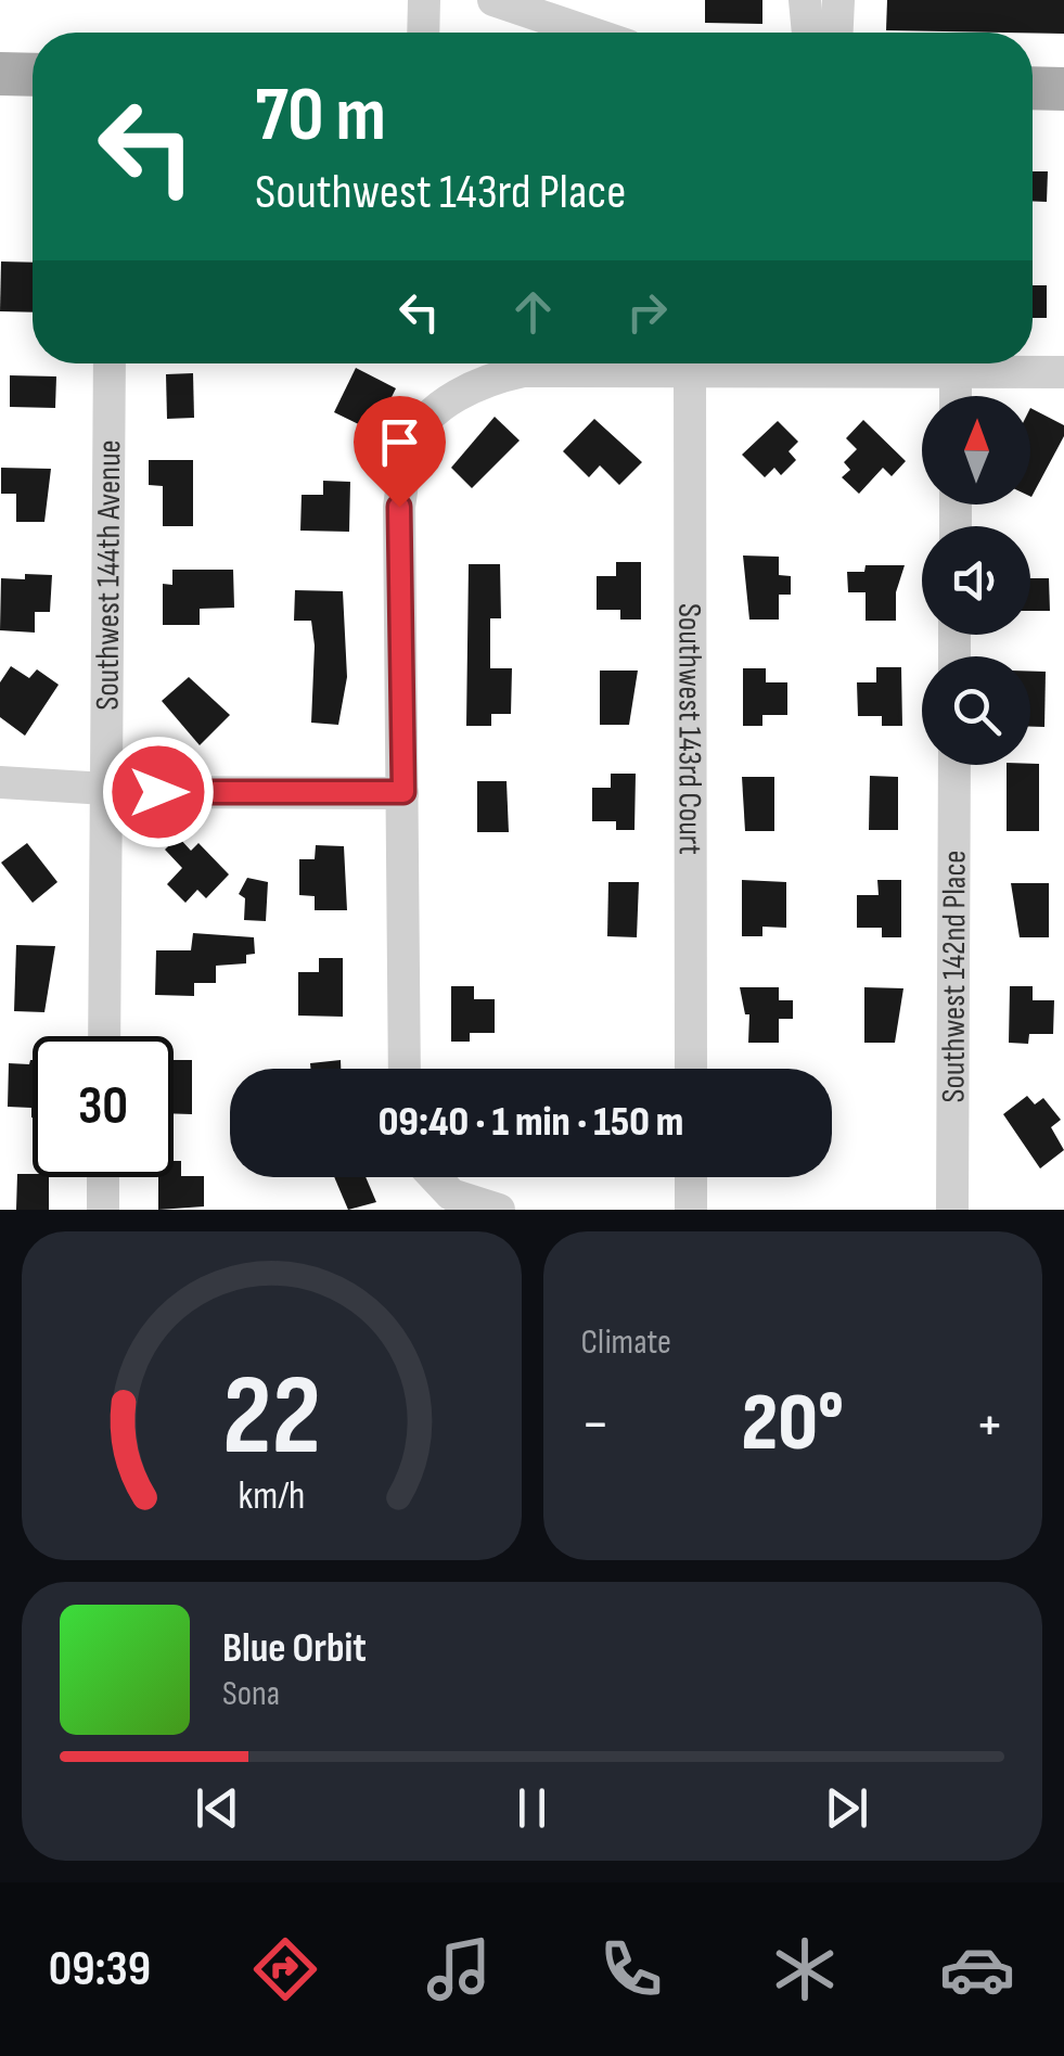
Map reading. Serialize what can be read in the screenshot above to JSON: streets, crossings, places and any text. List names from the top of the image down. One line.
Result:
{"streets":{"street":["Southwest 144th Avenue","Southwest 143rd Court","Southwest 142nd Place"]},"north":"top","page":{"turn":["70 m","Southwest 143rd Place"],"limit":"30","trip":"09:40 · 1 min · 150 m","tile":"Climate","heat":["−","20°","+"],"song":["Blue Orbit","Sona"],"tabs":"09:39","gauge":["22","km/h"]}}
